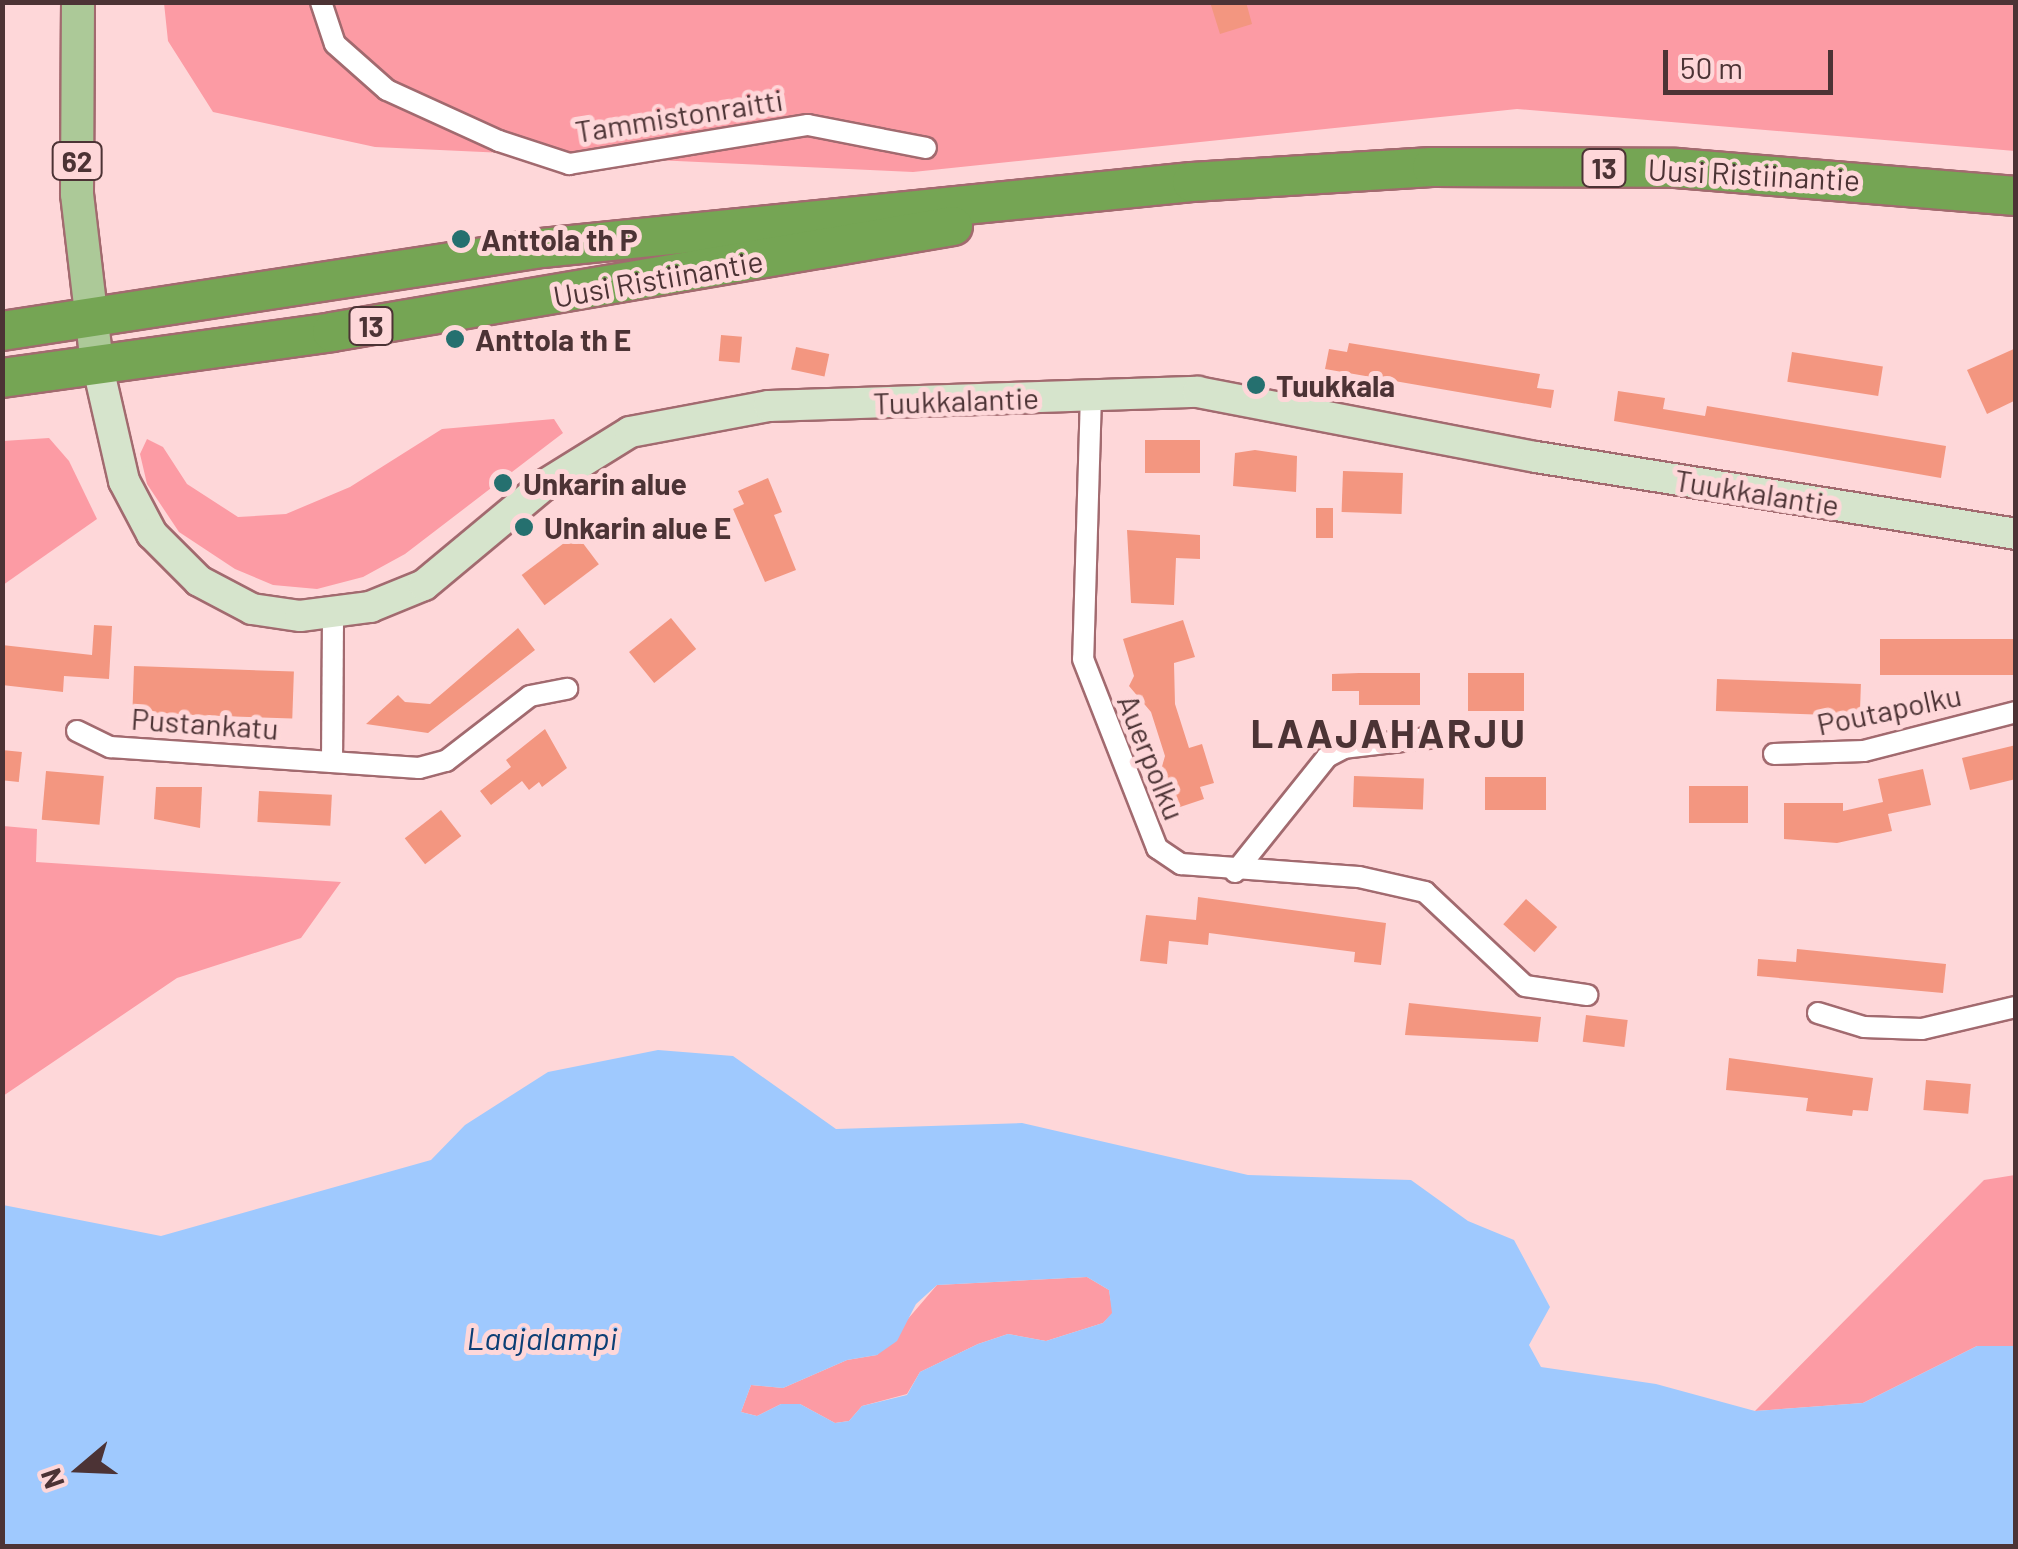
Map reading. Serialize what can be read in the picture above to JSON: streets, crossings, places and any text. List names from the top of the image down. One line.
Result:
{"streets":{"highway":["13","Uusi Ristiinantie"],"main road":["62"],"street":["Tammistonraitti","Tuukkalantie","Poutapolku","Pustankatu","Auerpolku"]},"crossings":[["62","Uusi Ristiinantie"],["62","Tuukkalantie"],["Uusi Ristiinantie","Tuukkalantie"],["Tuukkalantie","Auerpolku"]],"districts":["LAAJAHARJU"],"water":["Laajalampi"],"places":["Anttola th P","Anttola th E","Tuukkala","Unkarin alue","Unkarin alue E"],"scale_bar":"50 m","north":"left"}
